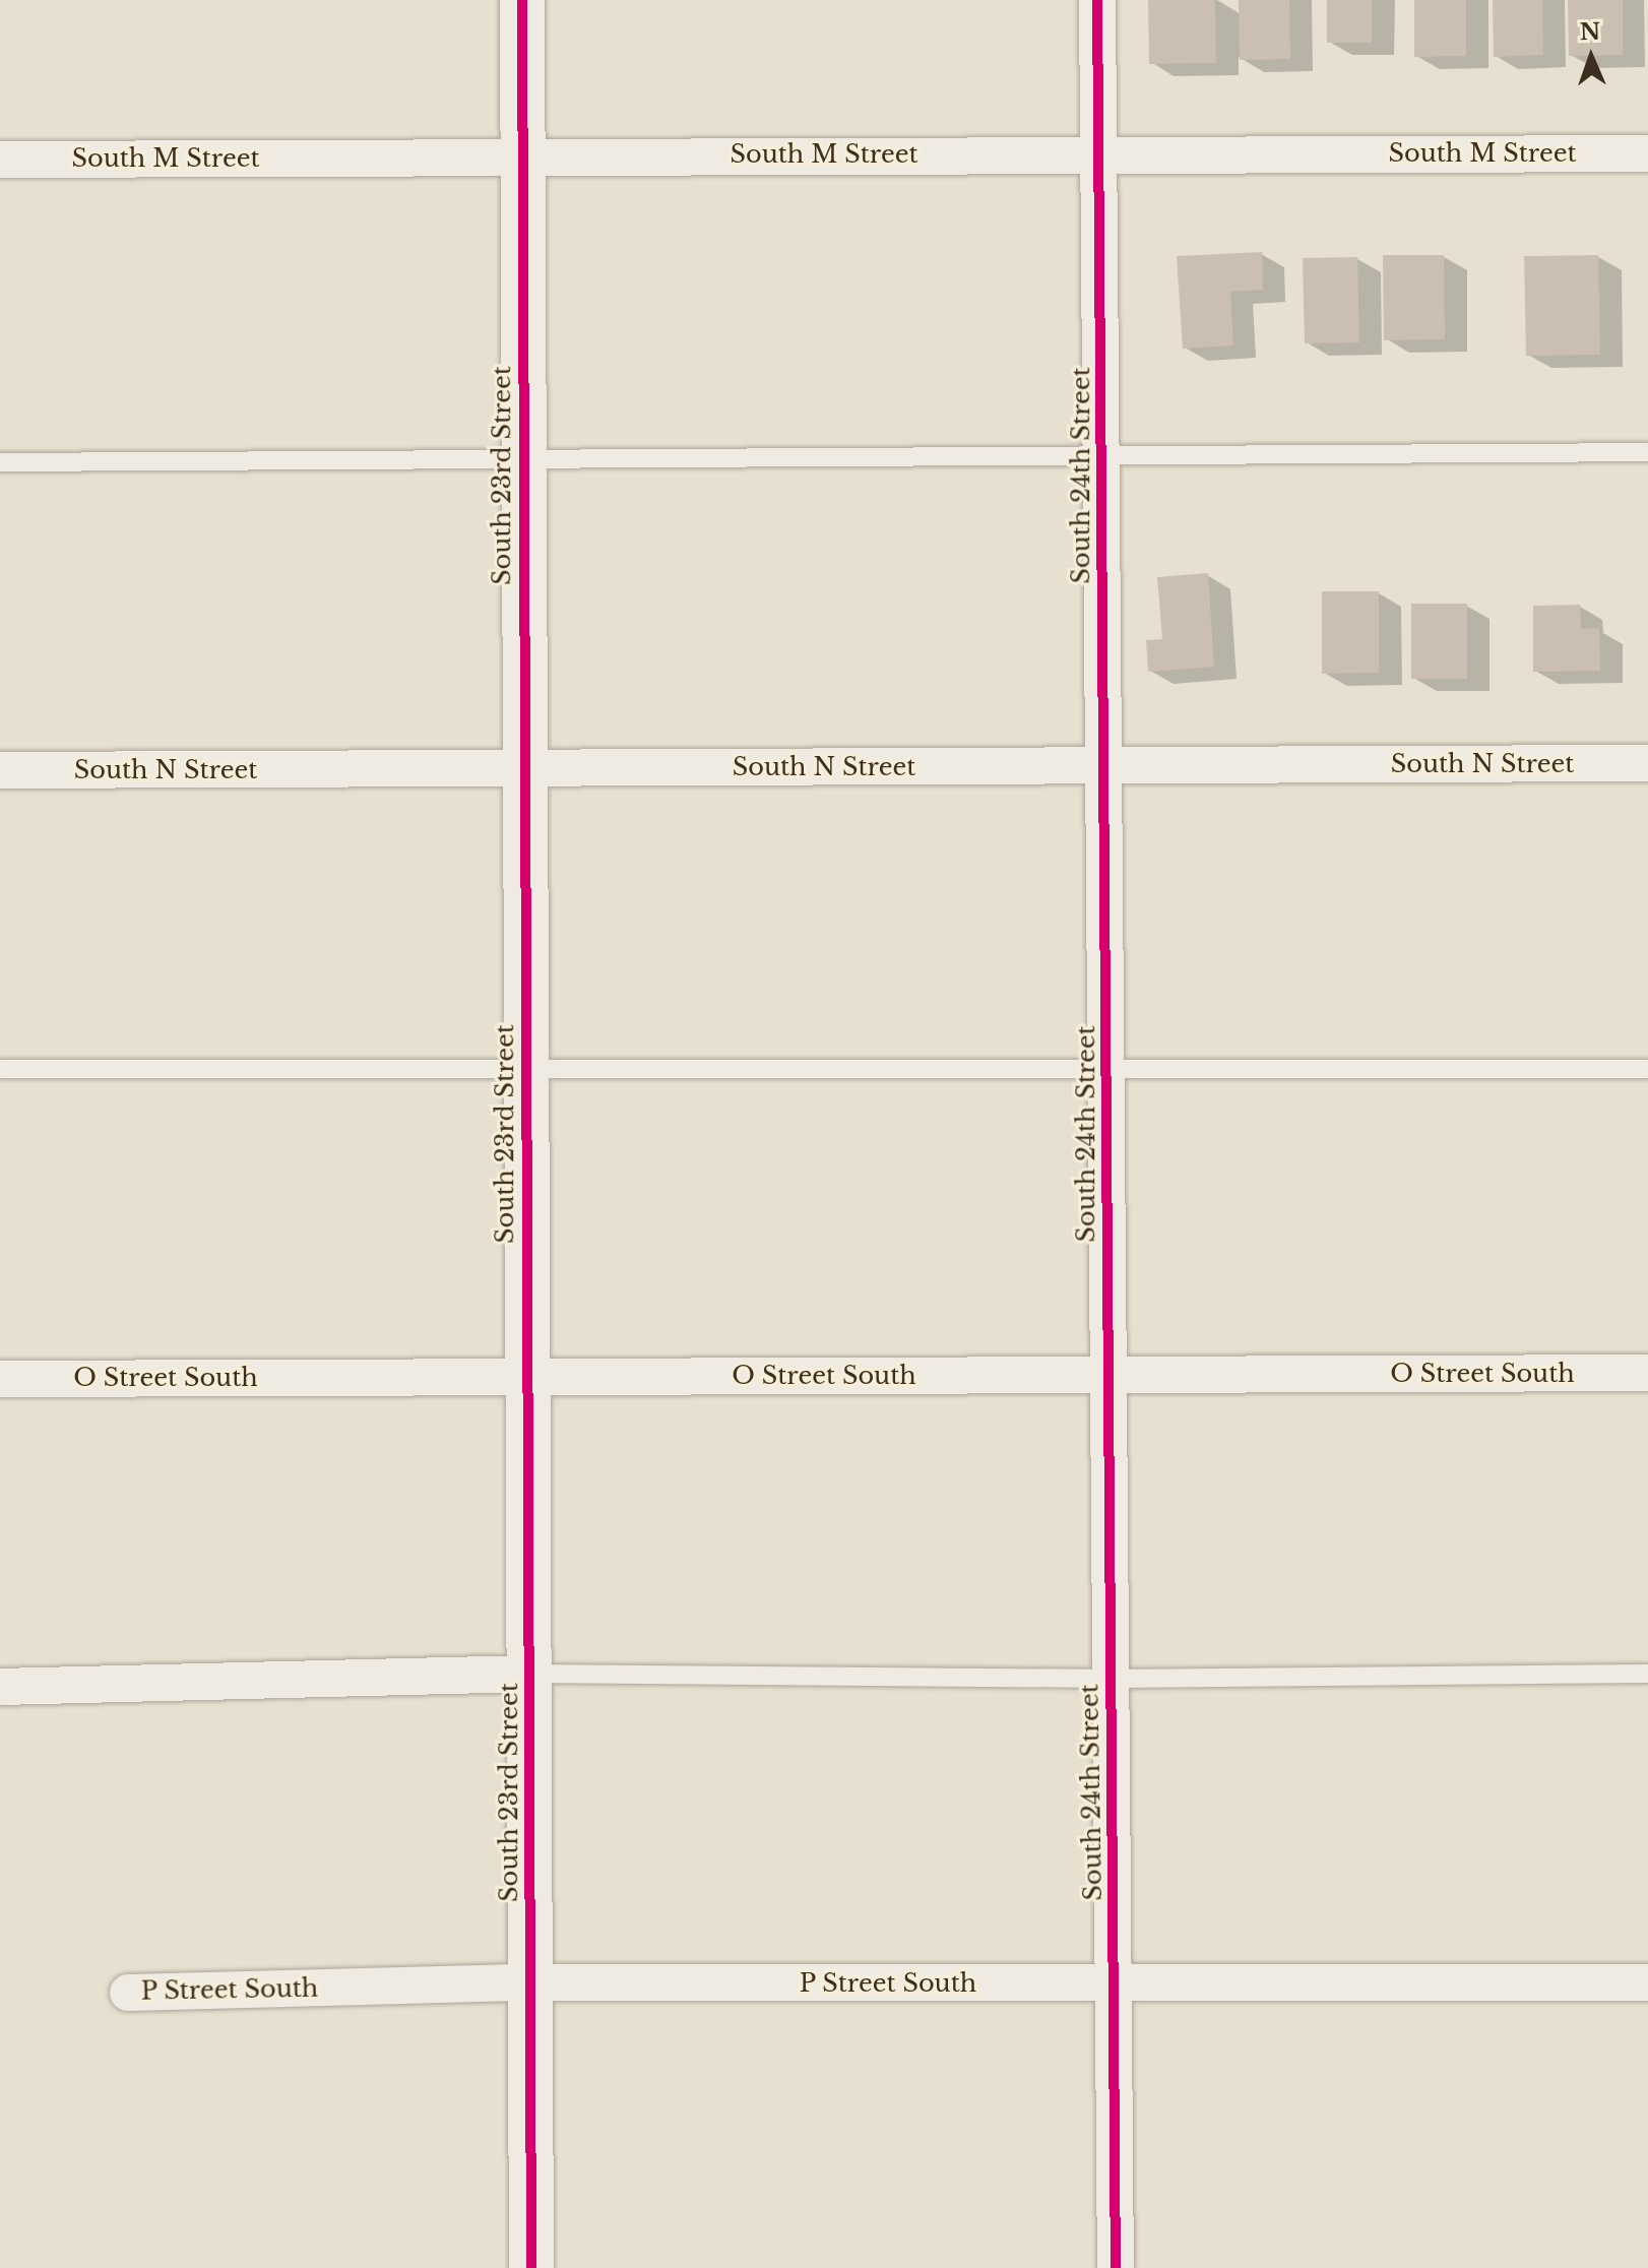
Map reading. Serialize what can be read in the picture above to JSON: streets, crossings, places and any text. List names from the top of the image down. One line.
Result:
{"streets":{"street":["South M Street","South 23rd Street","South 24th Street","South N Street","O Street South","P Street South"]},"crossings":[["South M Street","South 23rd Street"],["South M Street","South 24th Street"],["South 23rd Street","South N Street"],["South 23rd Street","O Street South"],["South 23rd Street","P Street South"],["South 24th Street","South N Street"],["South 24th Street","O Street South"],["South 24th Street","P Street South"]],"north":"top"}
